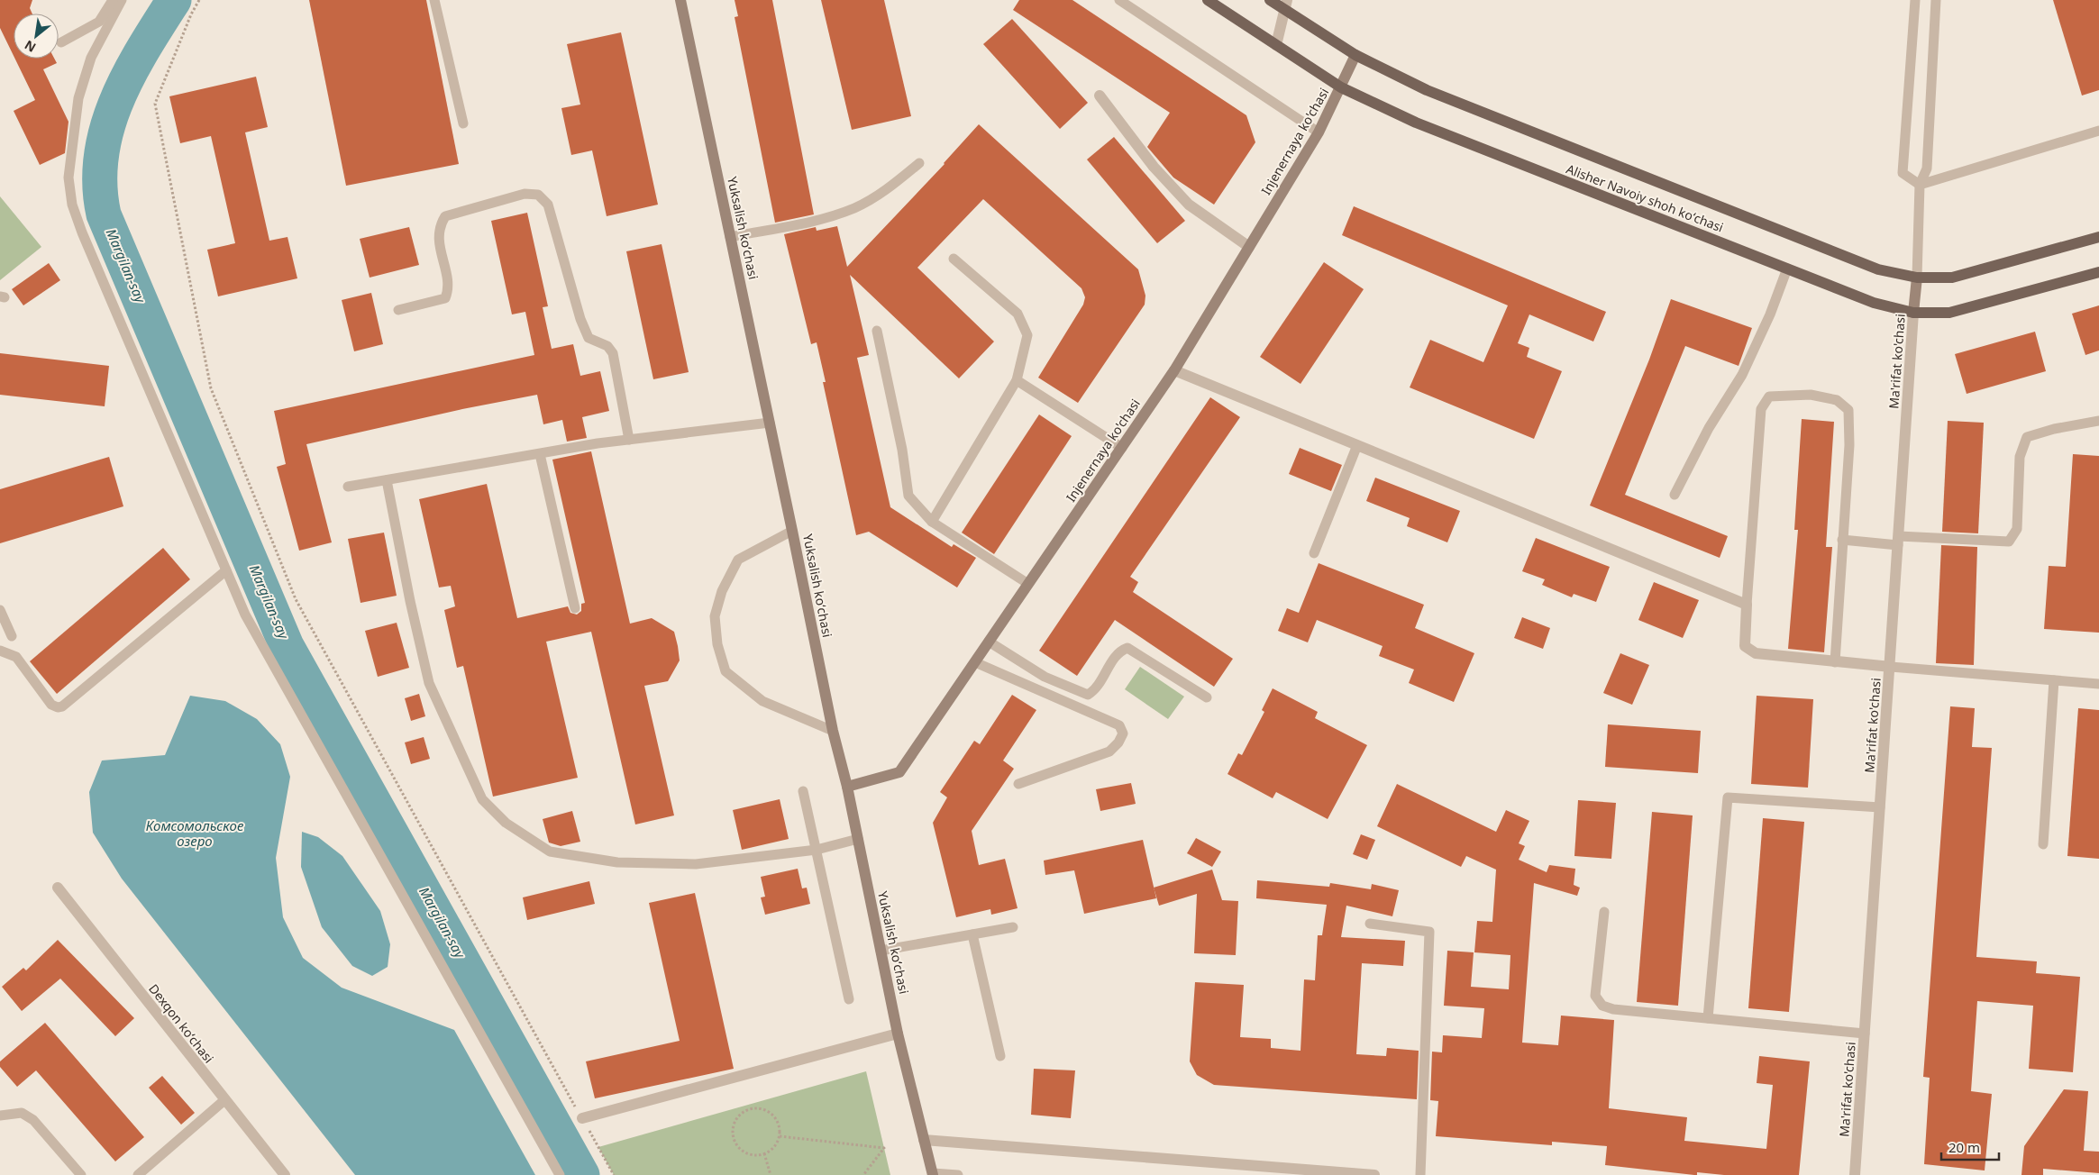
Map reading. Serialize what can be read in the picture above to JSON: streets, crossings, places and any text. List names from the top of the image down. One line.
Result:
{"streets":{"main road":["Injenernaya ko'chasi","Alisher Navoiy shoh koʻchasi","Yuksalish koʻchasi","Ma'rifat ko'chasi"],"street":["Dexqon koʻchasi"]},"crossings":[["Injenernaya ko'chasi","Alisher Navoiy shoh koʻchasi"],["Injenernaya ko'chasi","Yuksalish koʻchasi"],["Alisher Navoiy shoh koʻchasi","Ma'rifat ko'chasi"]],"water":["Margilan-say","Комсомольское озеро"],"scale_bar":"20 m","north":"bottom left"}
